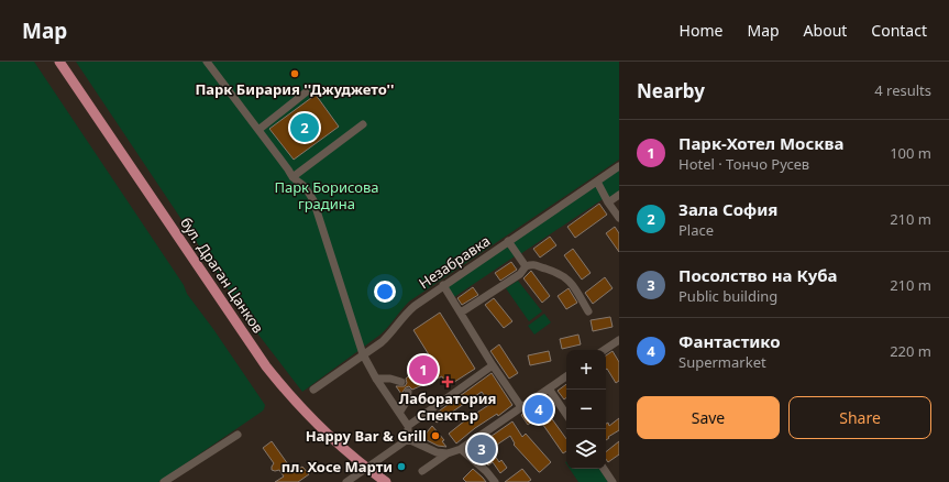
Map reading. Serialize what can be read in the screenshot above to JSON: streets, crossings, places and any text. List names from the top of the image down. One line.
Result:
{"streets":{"main road":["бул. Драган Цанков"],"street":["Незабравка"]},"parks":["Парк Борисова градина"],"places":{"other":["Парк Бирария ''Джуджето''","Happy Bar & Grill","пл. Хосе Марти"],"health":["Лаборатория Спектър"]},"page":{"header":"Map","nav":["Home","Map","About","Contact"],"heading":["Nearby","4 results"],"pins":["2","1","4","3"],"list":[{"mark":"1","name":"Парк-Хотел Москва","note":"Hotel · Тончо Русев","value":"100 m"},{"mark":"2","name":"Зала София","note":"Place","value":"210 m"},{"mark":"3","name":"Посолство на Куба","note":"Public building","value":"210 m"},{"mark":"4","name":"Фантастико","note":"Supermarket","value":"220 m"}],"map_buttons":["+","−"],"buttons":["Save","Share"]}}
